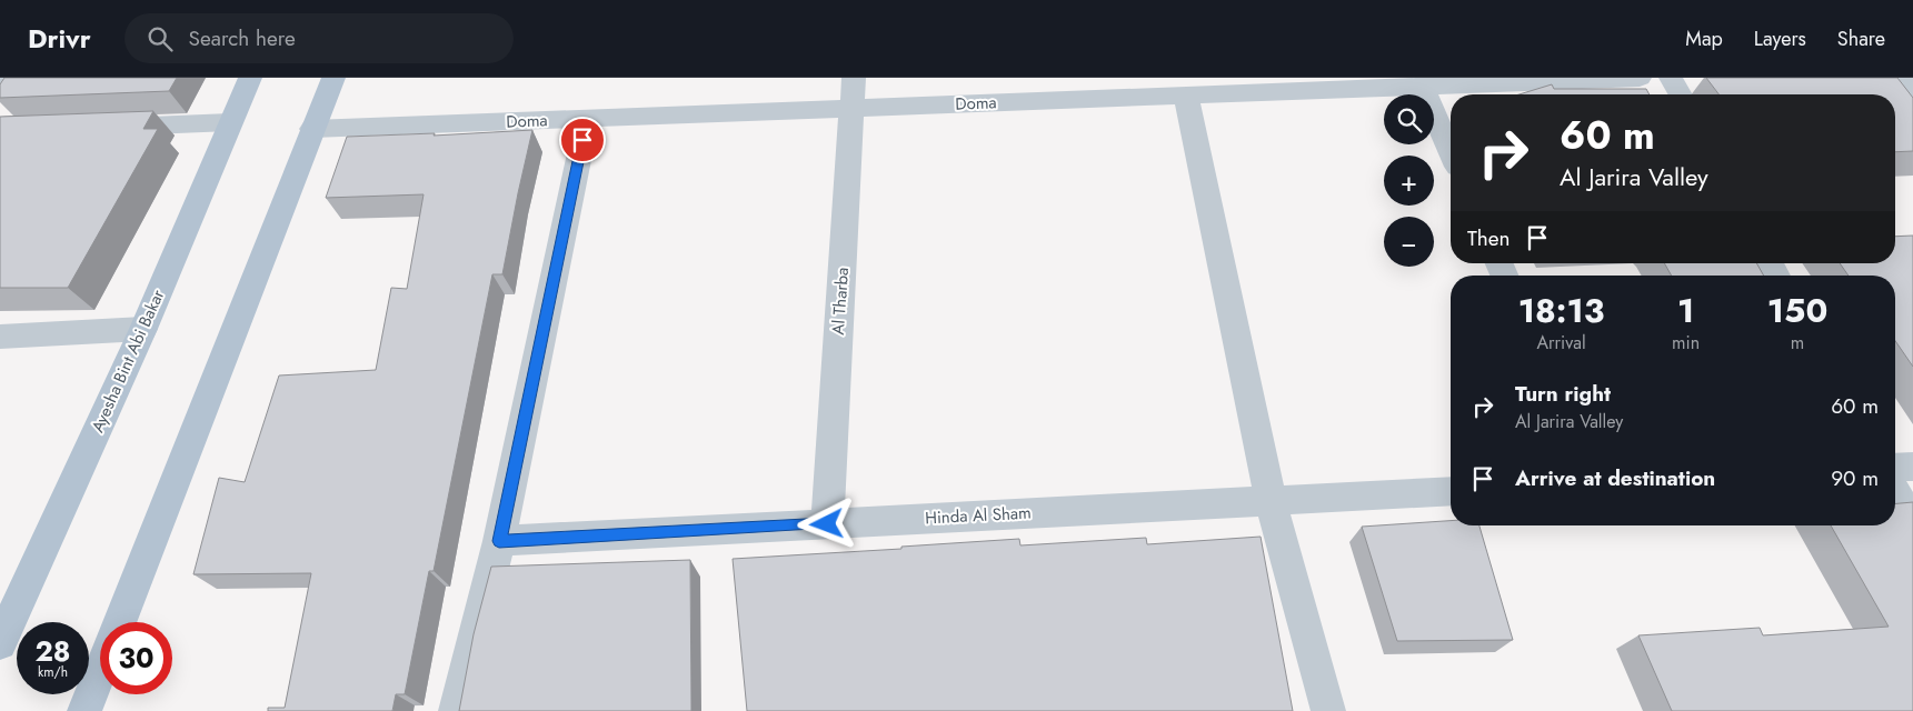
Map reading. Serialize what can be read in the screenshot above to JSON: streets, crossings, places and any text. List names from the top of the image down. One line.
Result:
{"streets":{"main road":["Ayesha Bint Abi Bakar"],"street":["Doma","Al Tharba","Hinda Al Sham"]},"crossings":[["Doma","Al Tharba"],["Al Tharba","Hinda Al Sham"]],"page":{"header":"Drivr","search":"Search here","nav":["Map","Layers","Share"],"map_buttons":["+","−"],"turn":["60 m","Al Jarira Valley"],"then":"Then","eta":["18:13","Arrival","1","min","150","m"],"list":[{"name":"Turn right","note":"Al Jarira Valley","value":"60 m"},{"name":"Arrive at destination","value":"90 m"}],"speed":"28 km/h","limit":"30"}}
